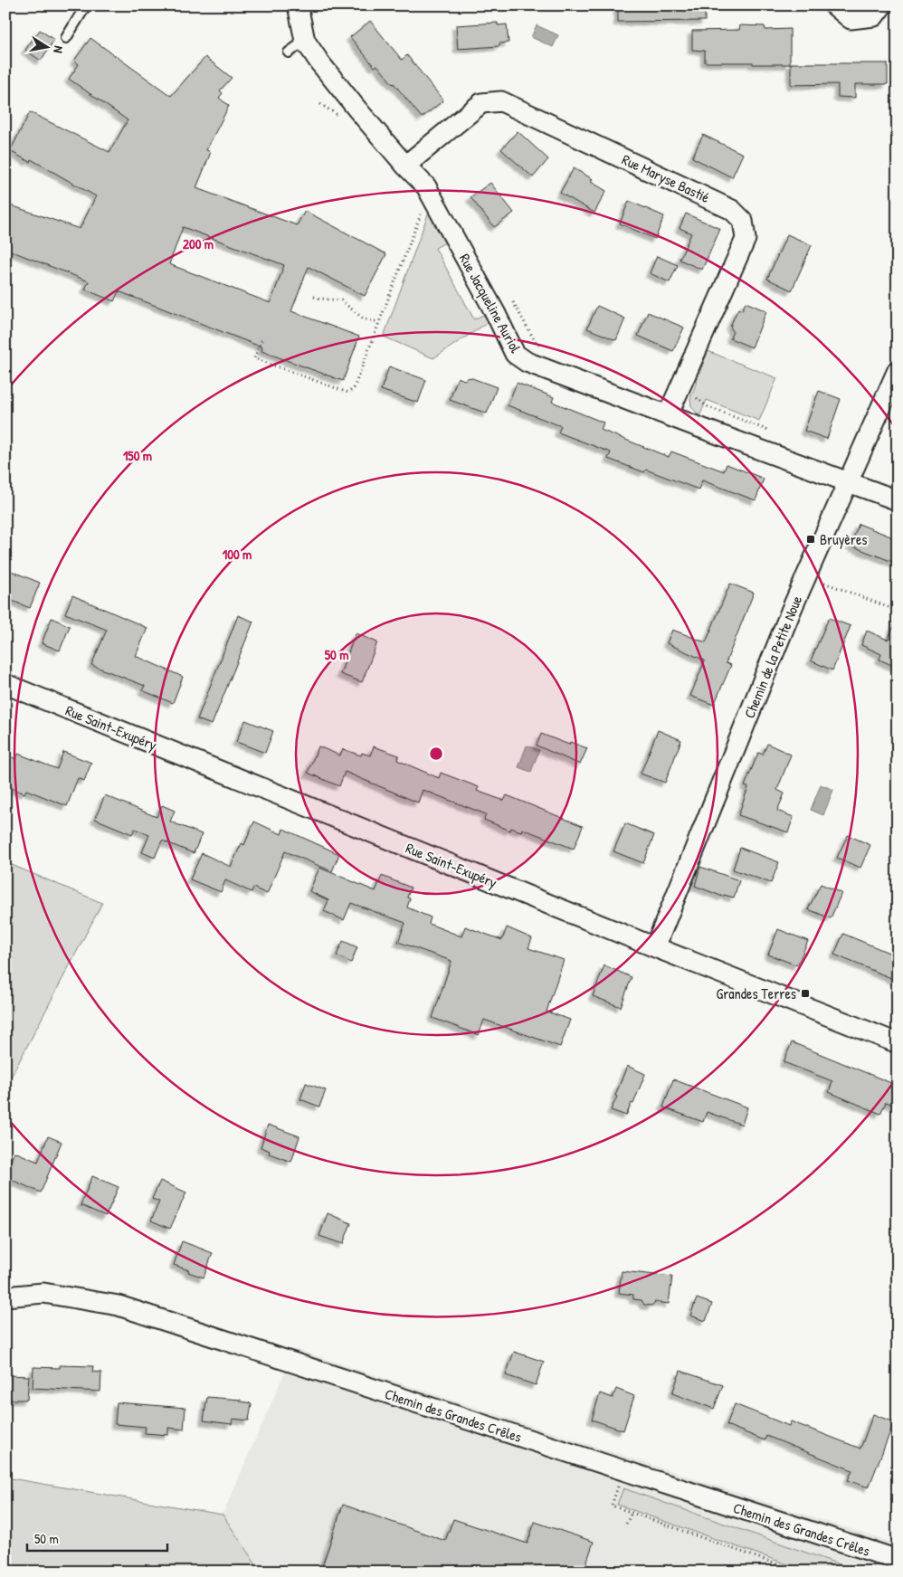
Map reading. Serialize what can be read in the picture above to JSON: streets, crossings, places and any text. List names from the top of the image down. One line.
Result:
{"streets":{"street":["Rue Maryse Bastié","Rue Jacqueline Auriol","Chemin de la Petite Noue","Rue Saint-Exupéry","Chemin des Grandes Crêles"]},"crossings":[["Rue Maryse Bastié","Rue Jacqueline Auriol"],["Rue Jacqueline Auriol","Chemin de la Petite Noue"],["Chemin de la Petite Noue","Rue Saint-Exupéry"]],"places":{"transit":["Bruyères","Grandes Terres"]},"scale_bar":"50 m","north":"right","rings":["200 m","150 m","100 m","50 m"]}
